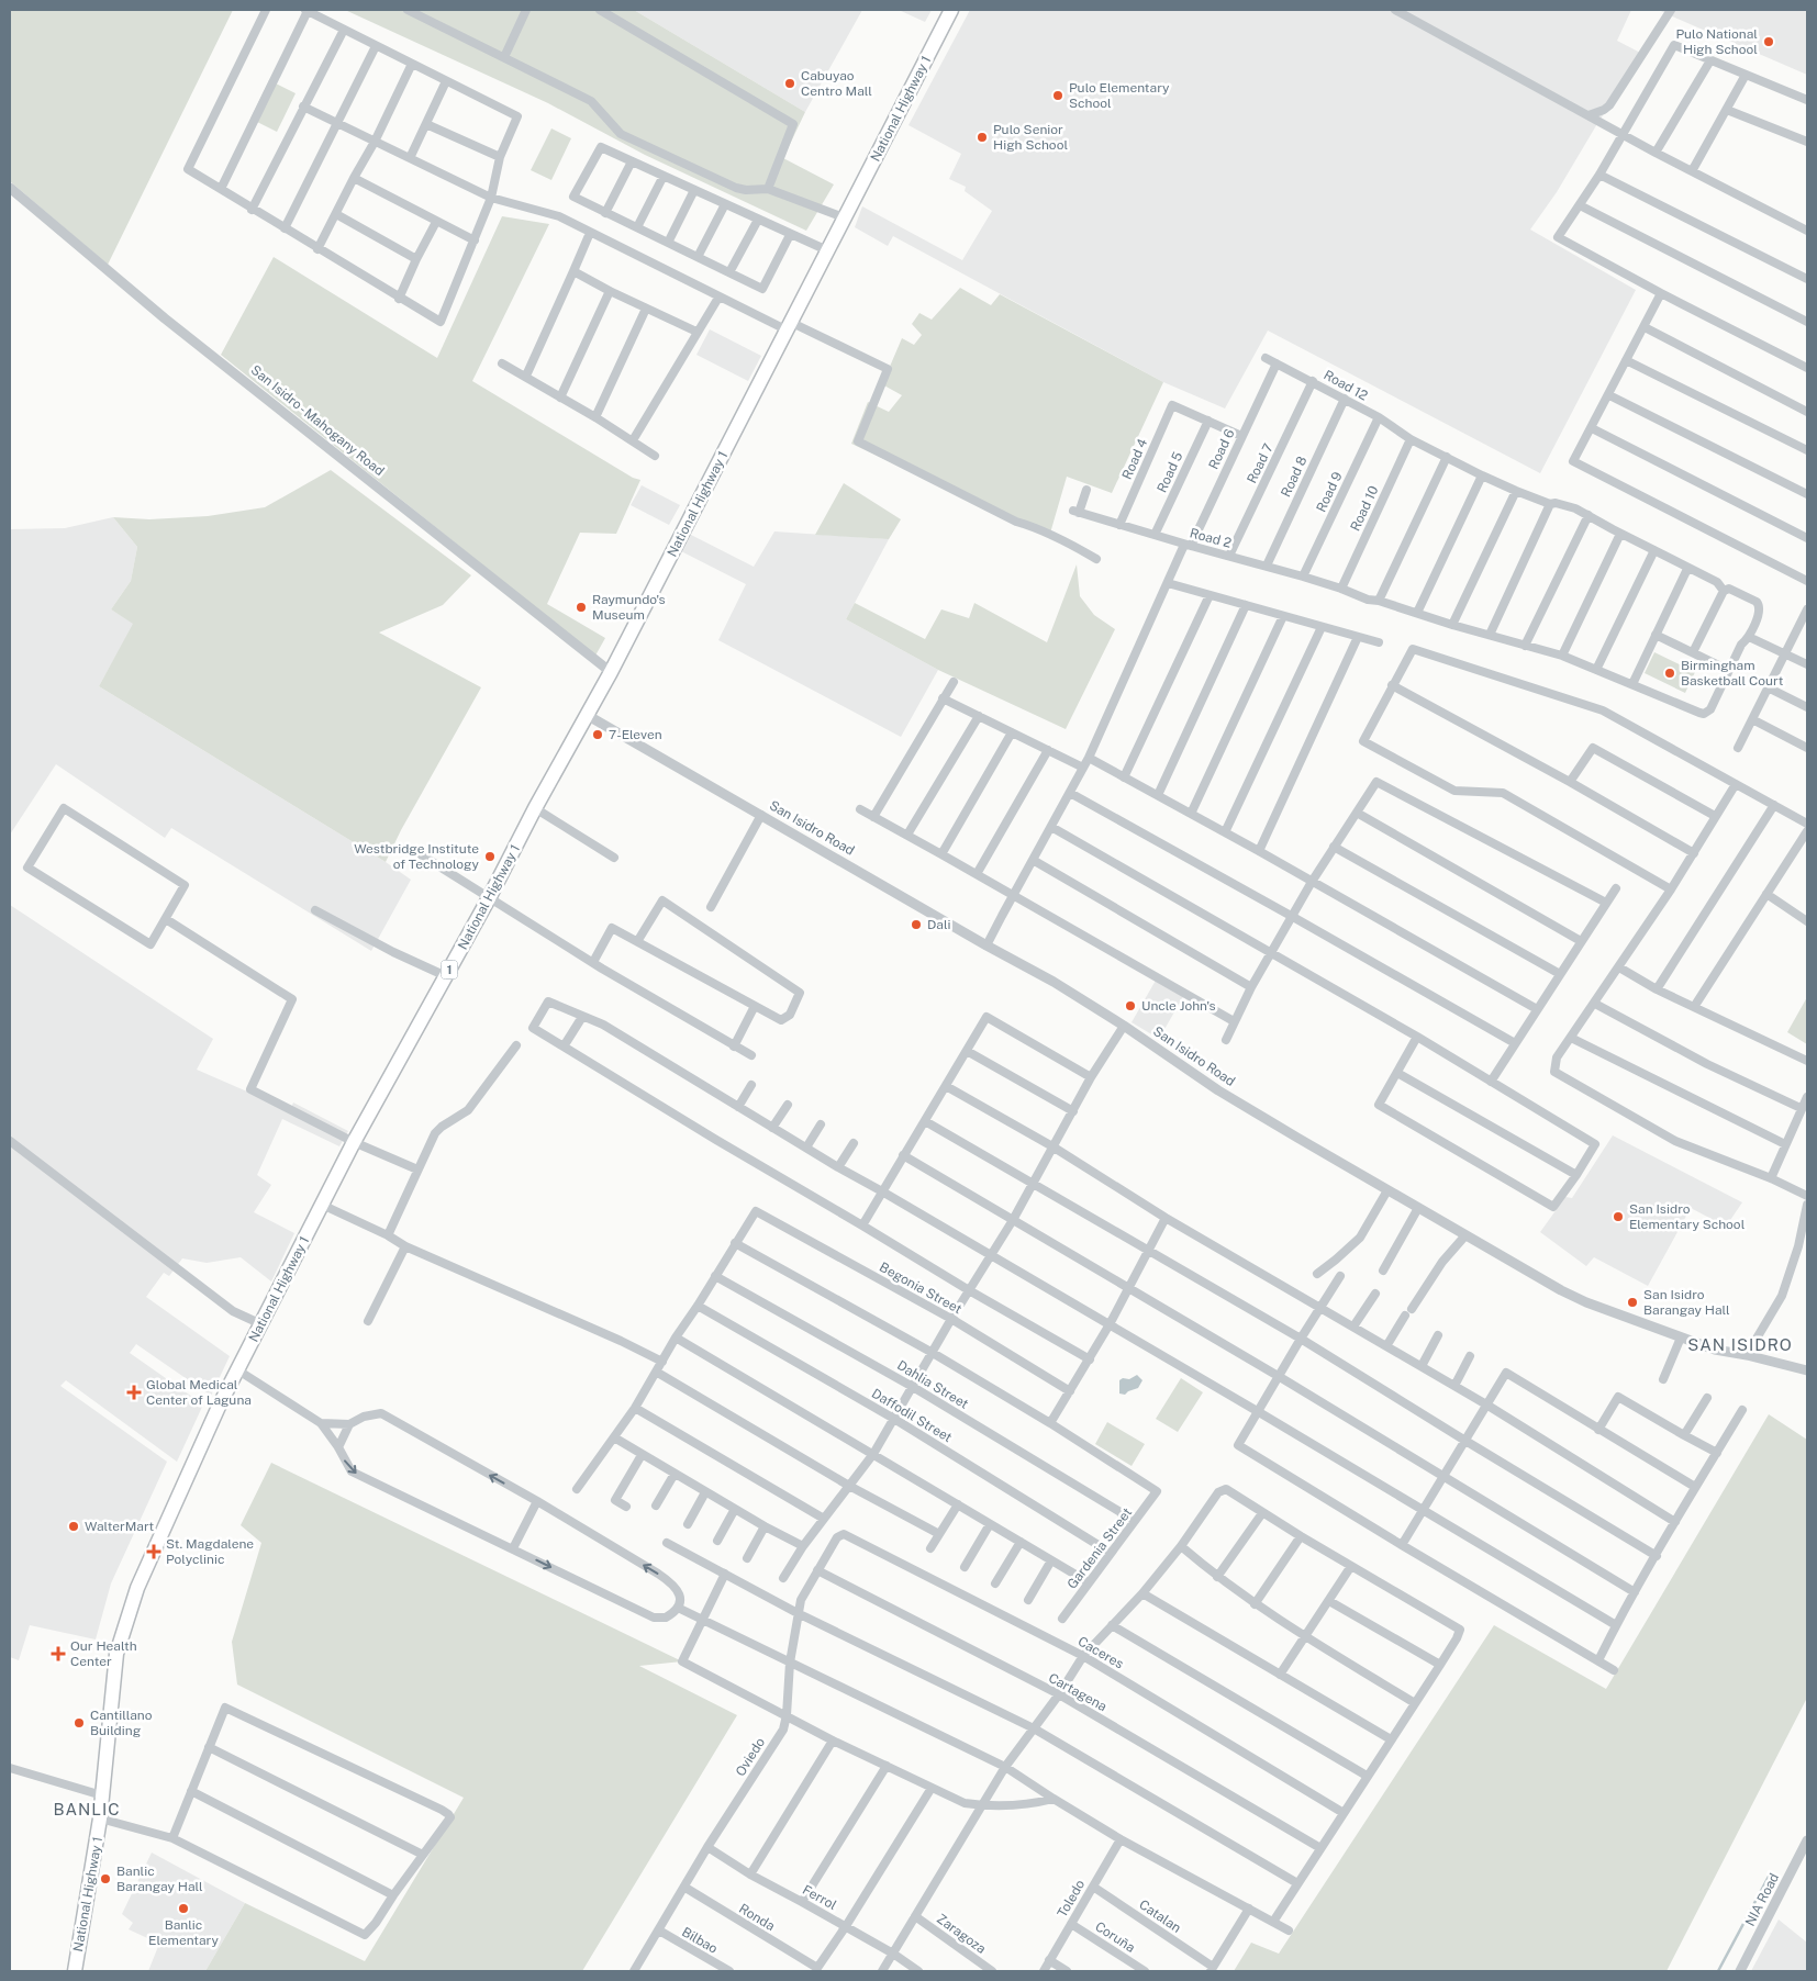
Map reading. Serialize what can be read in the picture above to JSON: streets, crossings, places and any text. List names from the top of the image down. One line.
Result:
{"streets":{"highway":["National Highway 1","1"],"street":["Road 12","San Isidro - Mahogany Road","Road 6","Road 4","Road 7","Road 5","Road 8","Road 9","Road 10","Road 2","San Isidro Road","Begonia Street","Dahlia Street","Daffodil Street","Gardenia Street","Caceres","Cartagena","Oviedo","Ferrol","Toledo","NIA Road","Catalan","Ronda","Zaragoza","Coruña","Bilbao"]},"crossings":[["National Highway 1","San Isidro - Mahogany Road"],["National Highway 1","San Isidro Road"],["Road 12","Road 6"],["Road 12","Road 7"],["Road 12","Road 8"],["Road 12","Road 9"],["Road 12","Road 10"],["Road 6","Road 2"],["Road 6","San Isidro Road"],["Road 4","Road 5"],["Road 4","Road 2"],["Road 7","Road 2"],["Road 5","Road 2"],["Road 8","Road 2"],["Road 9","Road 2"],["Road 10","Road 2"],["Dahlia Street","Gardenia Street"],["Daffodil Street","Gardenia Street"],["Caceres","Oviedo"],["Cartagena","Oviedo"],["Oviedo","Ferrol"],["Oviedo","Ronda"],["Oviedo","Bilbao"],["Toledo","Catalan"],["Toledo","Coruña"]],"districts":["SAN ISIDRO","BANLIC"],"places":{"other":["Pulo National High School","Cabuyao Centro Mall","Pulo Elementary School","Pulo Senior High School","Raymundo's Museum","Birmingham Basketball Court","7-Eleven","Westbridge Institute of Technology","Dali","Uncle John's","San Isidro Elementary School","San Isidro Barangay Hall","WalterMart","Cantillano Building","Banlic Barangay Hall","Banlic Elementary"],"health":["Global Medical Center of Laguna","St. Magdalene Polyclinic","Our Health Center"]}}
